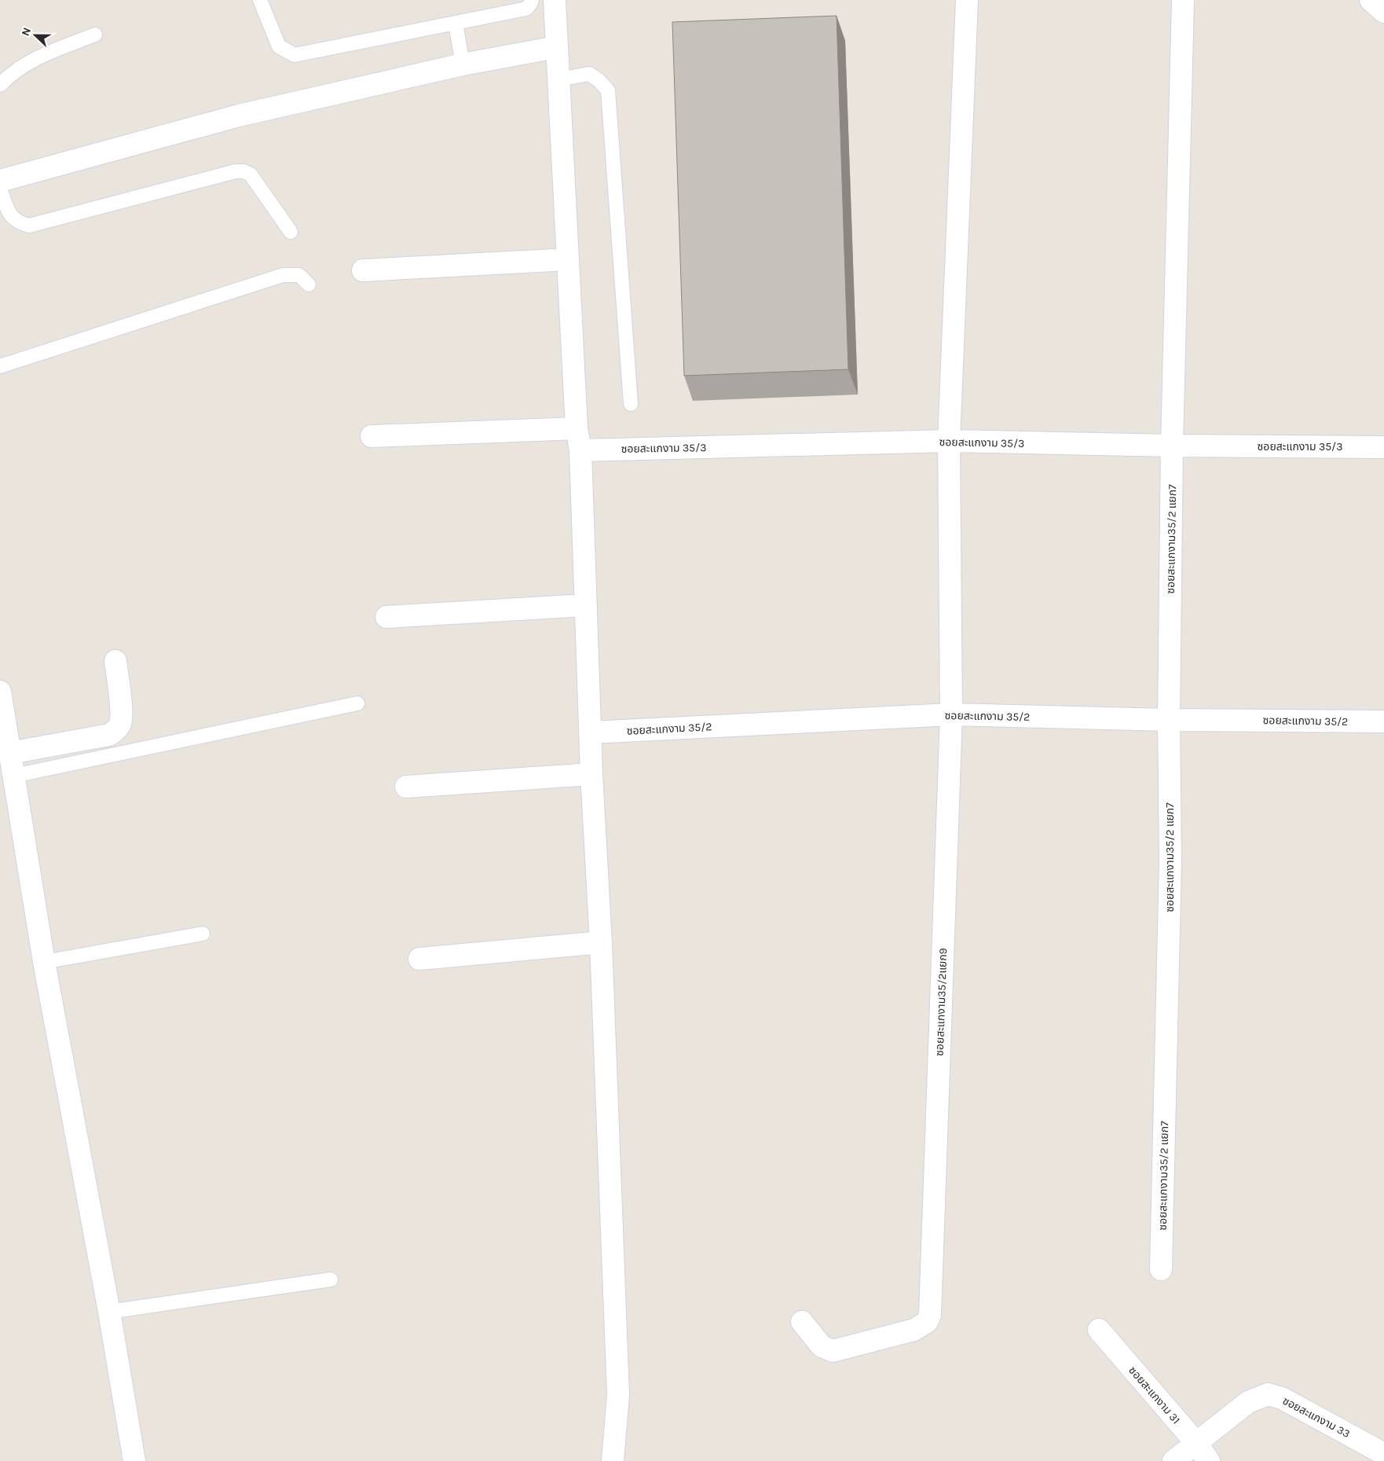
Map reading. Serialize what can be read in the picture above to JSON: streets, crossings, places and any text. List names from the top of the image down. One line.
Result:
{"streets":{"street":["ซอยสะแกงาม 35/3","ซอยสะแกงาม35/2 แยก7","ซอยสะแกงาม 35/2","ซอยสะแกงาม35/2แยก9","ซอยสะแกงาม 31","ซอยสะแกงาม 33"]},"crossings":[["ซอยสะแกงาม 35/3","ซอยสะแกงาม35/2 แยก7"],["ซอยสะแกงาม 35/3","ซอยสะแกงาม35/2แยก9"],["ซอยสะแกงาม35/2 แยก7","ซอยสะแกงาม 35/2"],["ซอยสะแกงาม 35/2","ซอยสะแกงาม35/2แยก9"],["ซอยสะแกงาม 31","ซอยสะแกงาม 33"]],"north":"left"}
